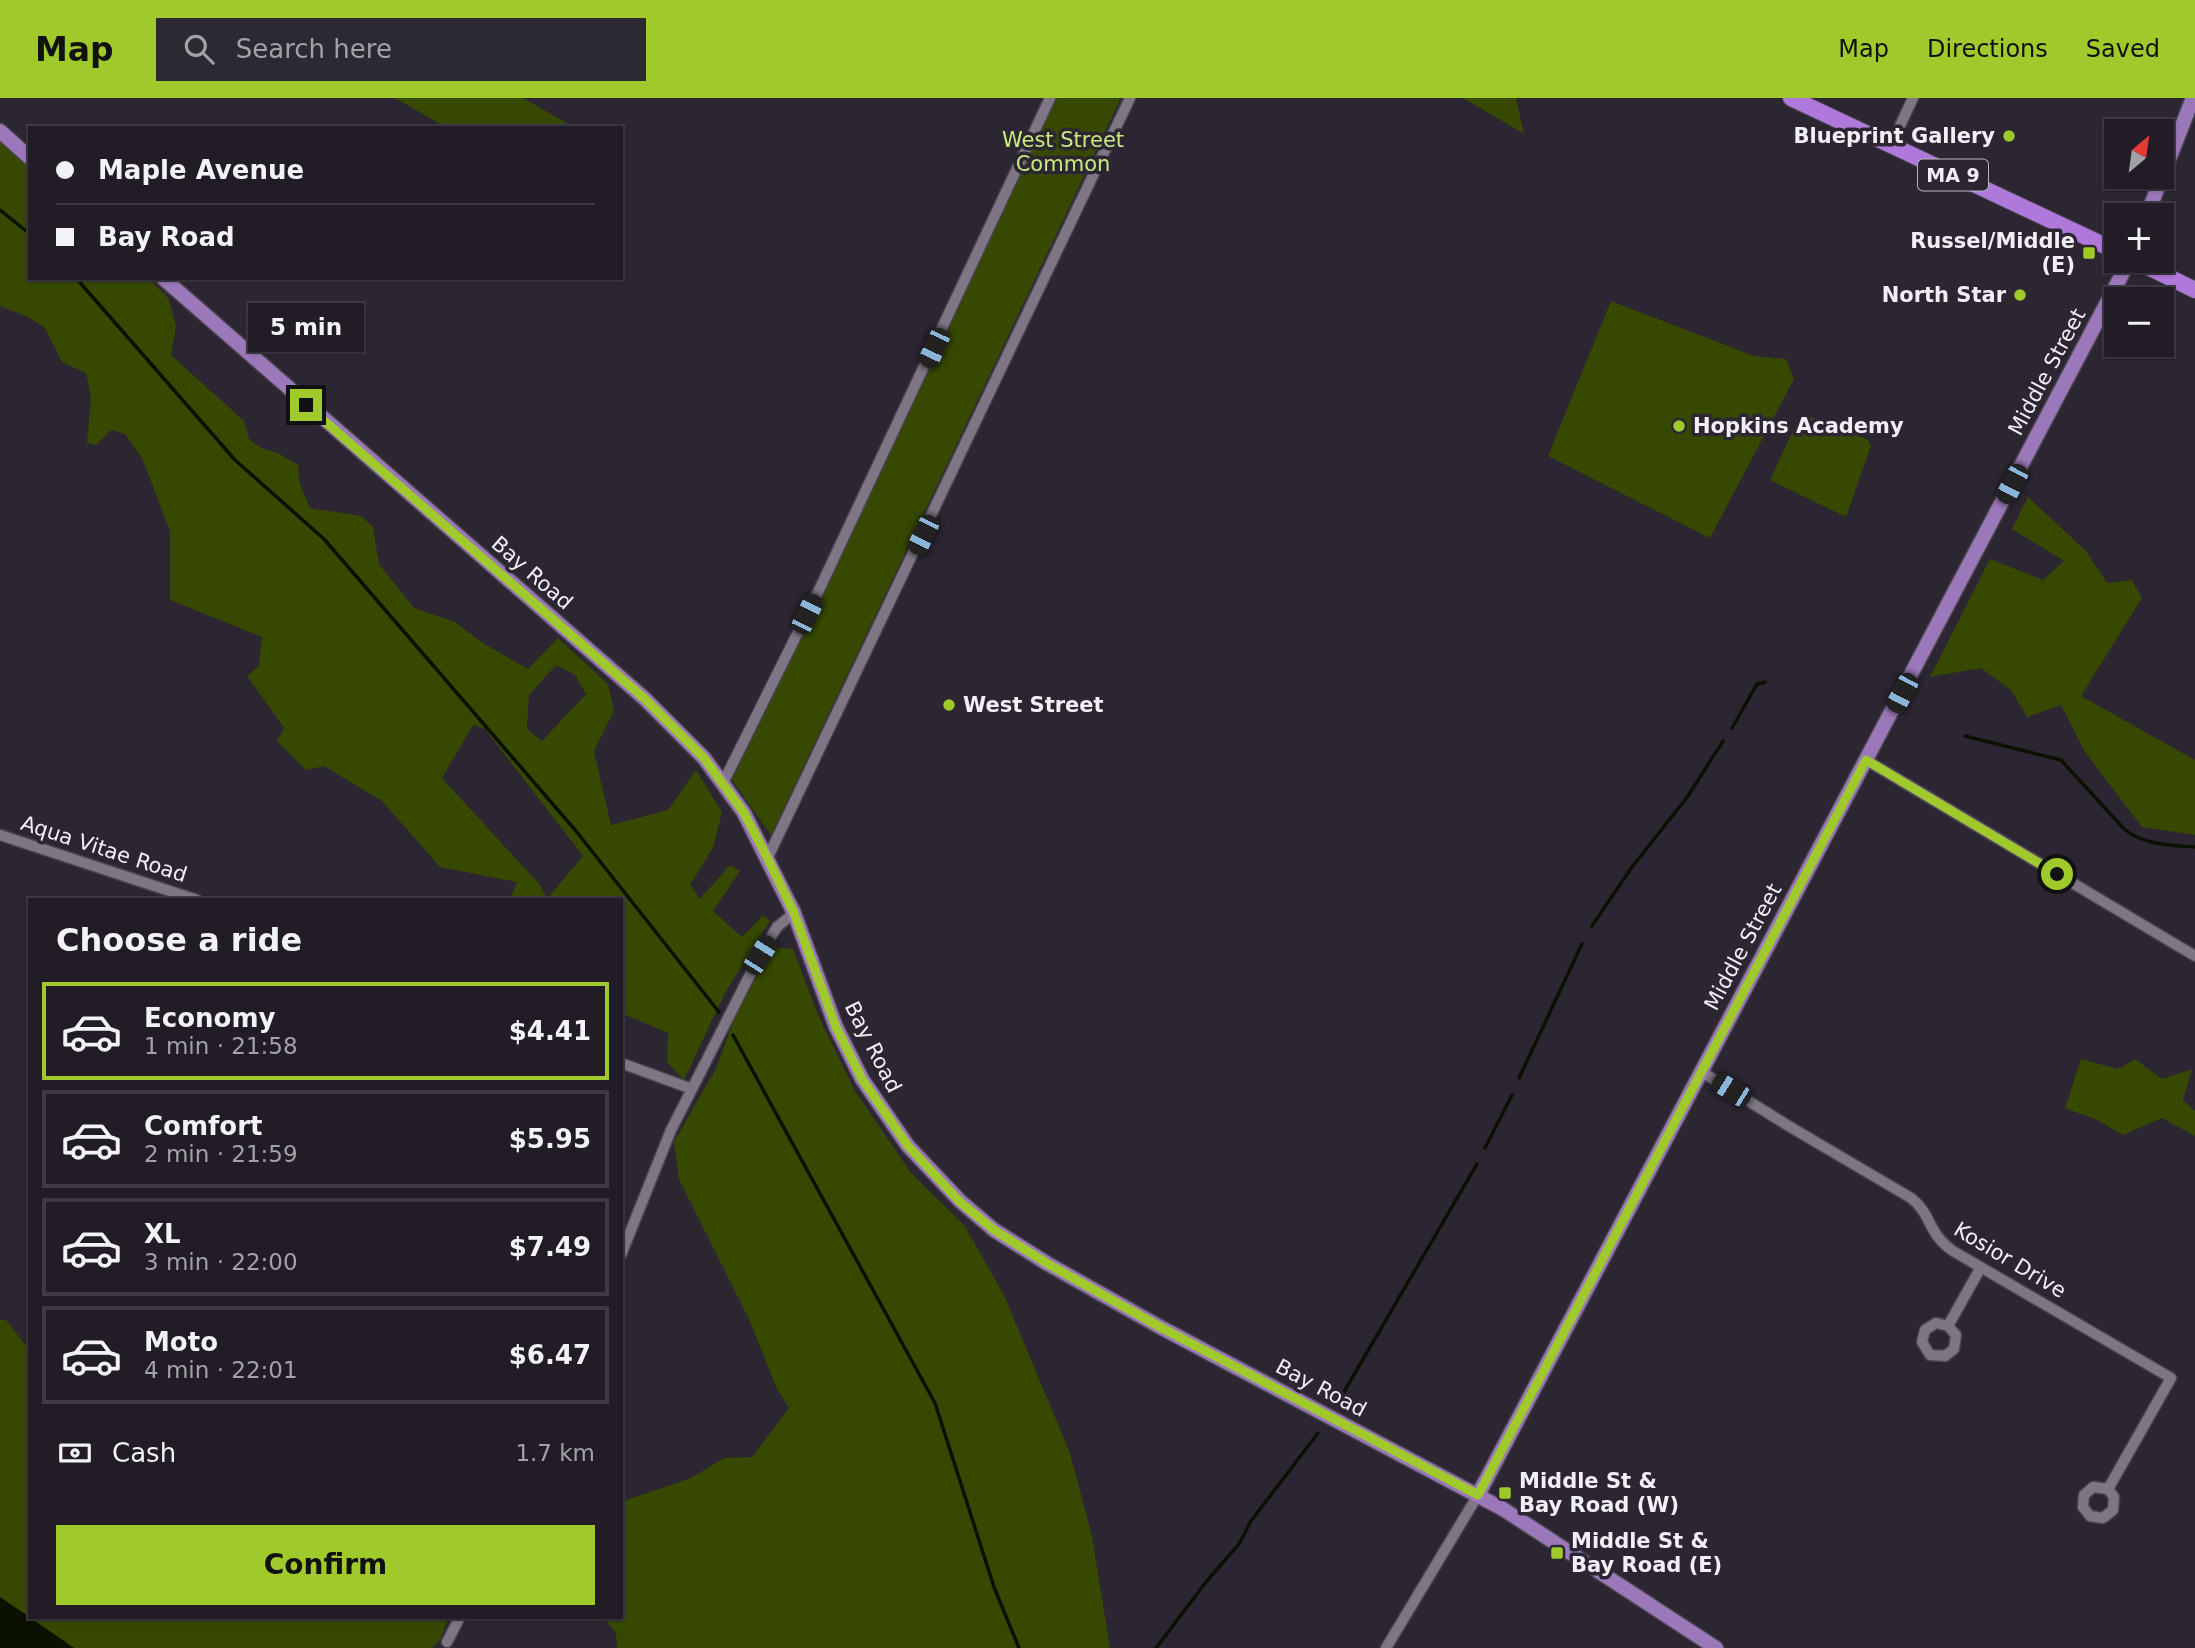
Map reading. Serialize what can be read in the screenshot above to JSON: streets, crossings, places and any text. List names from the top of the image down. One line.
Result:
{"streets":{"highway":["MA 9"],"main road":["Middle Street","Bay Road"],"street":["Aqua Vitae Road","Kosior Drive"]},"crossings":[["Middle Street","Bay Road"],["Middle Street","Kosior Drive"]],"parks":["West Street Common"],"places":{"other":["Blueprint Gallery","North Star","Hopkins Academy","West Street"],"transit":["Russel/Middle (E)","Middle St & Bay Road (W)","Middle St & Bay Road (E)"]},"north":"top right","page":{"header":"Map","search":"Search here","nav":["Map","Directions","Saved"],"map_buttons":["+","−"],"banner":["Maple Avenue","Bay Road"],"bubble":"5 min","heading":"Choose a ride","list":[{"name":"Economy","note":"1 min · 21:58","value":"$4.41"},{"name":"Comfort","note":"2 min · 21:59","value":"$5.95"},{"name":"XL","note":"3 min · 22:00","value":"$7.49"},{"name":"Moto","note":"4 min · 22:01","value":"$6.47"}],"pay":["Cash","1.7 km"],"buttons":"Confirm"}}
